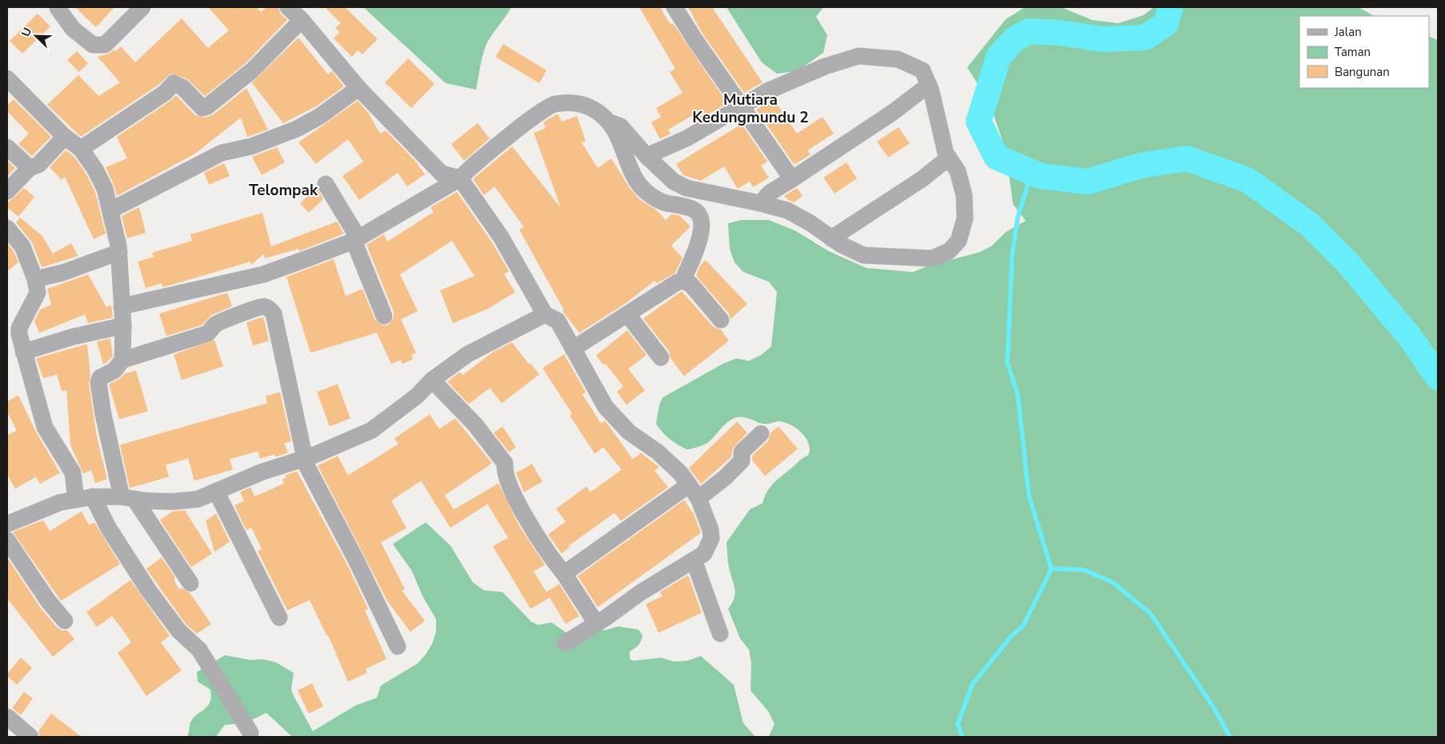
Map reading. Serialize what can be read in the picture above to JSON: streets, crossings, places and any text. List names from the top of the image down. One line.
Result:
{"districts":["Mutiara Kedungmundu 2","Telompak"],"legend":["Jalan","Taman","Bangunan"],"north":"top left"}
